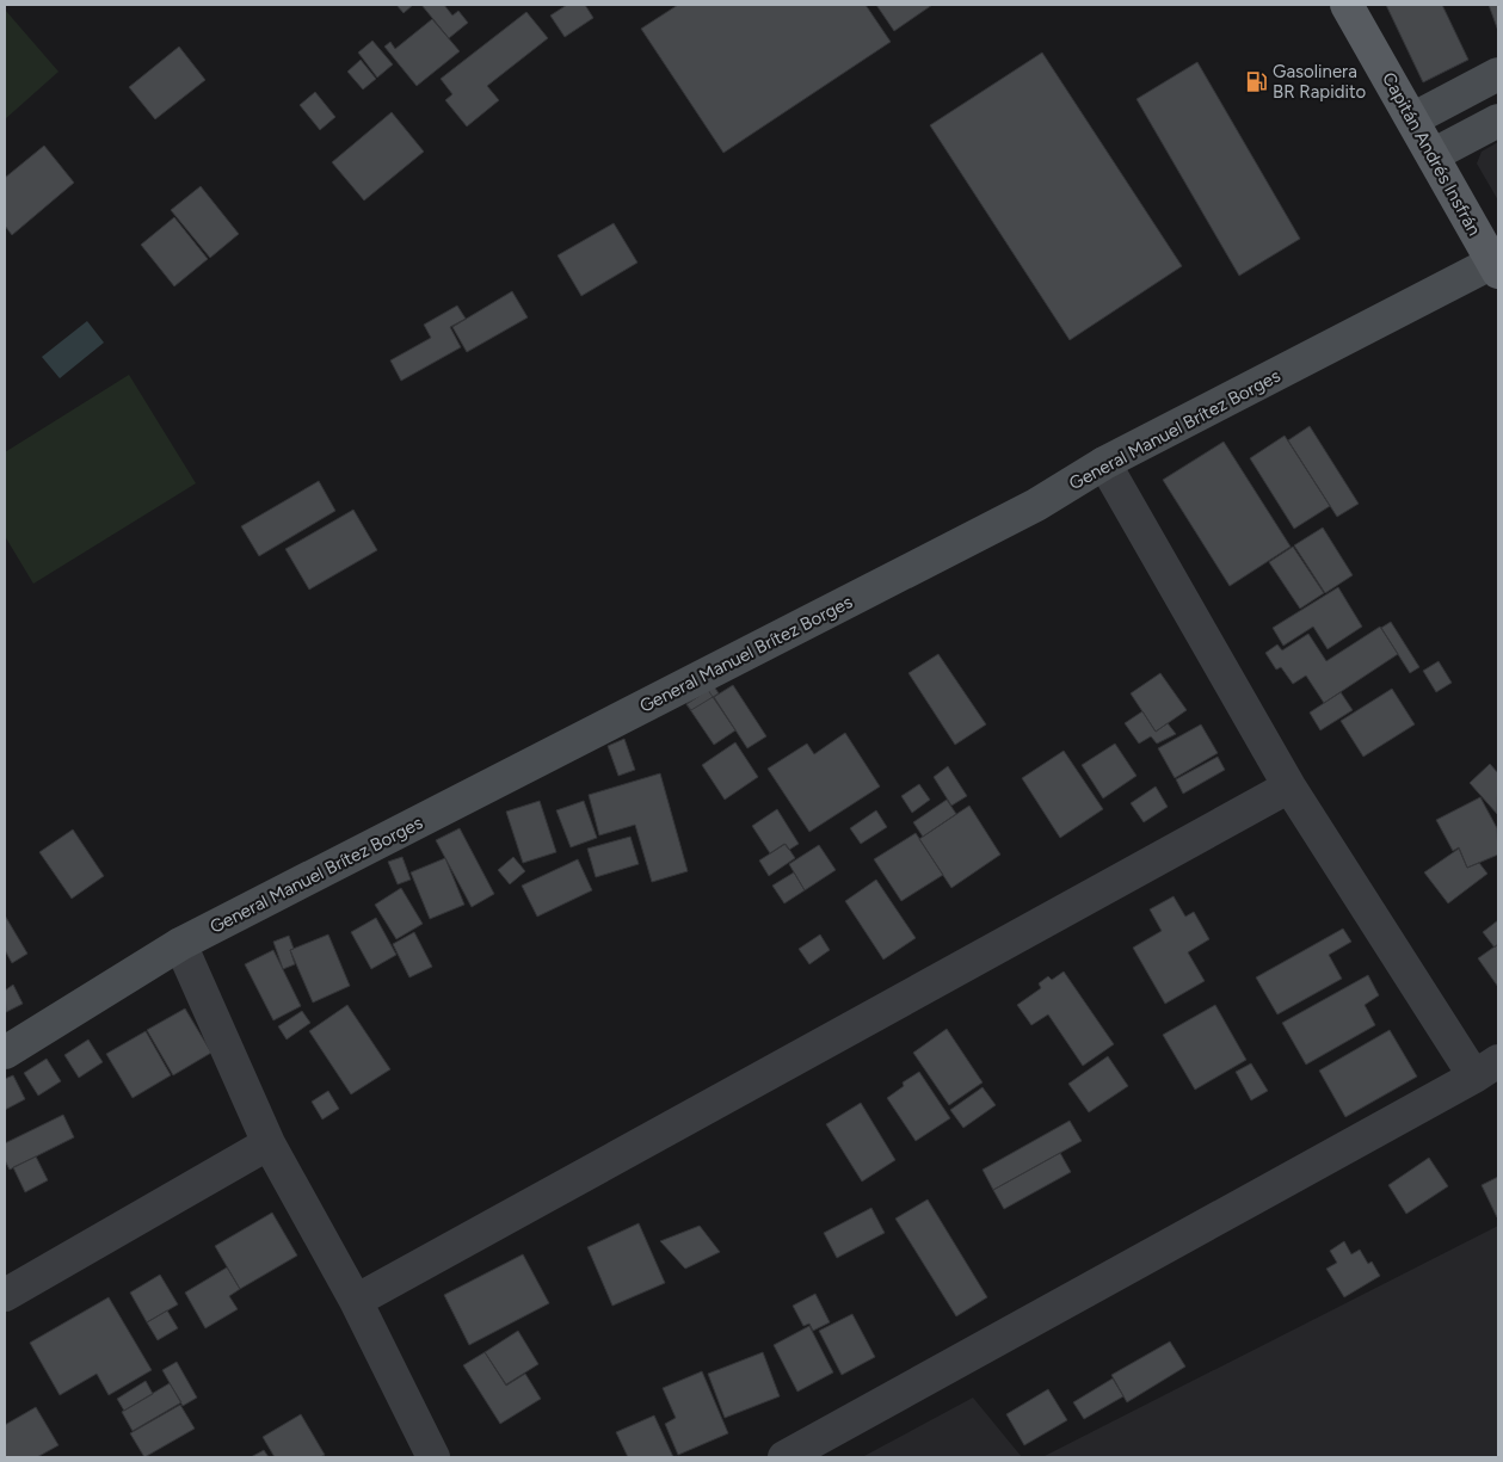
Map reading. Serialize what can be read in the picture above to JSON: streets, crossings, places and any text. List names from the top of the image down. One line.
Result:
{"streets":{"main road":["Capitán Andrés Insfrán"],"street":["General Manuel Brítez Borges"]},"crossings":[["Capitán Andrés Insfrán","General Manuel Brítez Borges"]],"places":{"fuel station":["Gasolinera BR Rapidito"]}}
